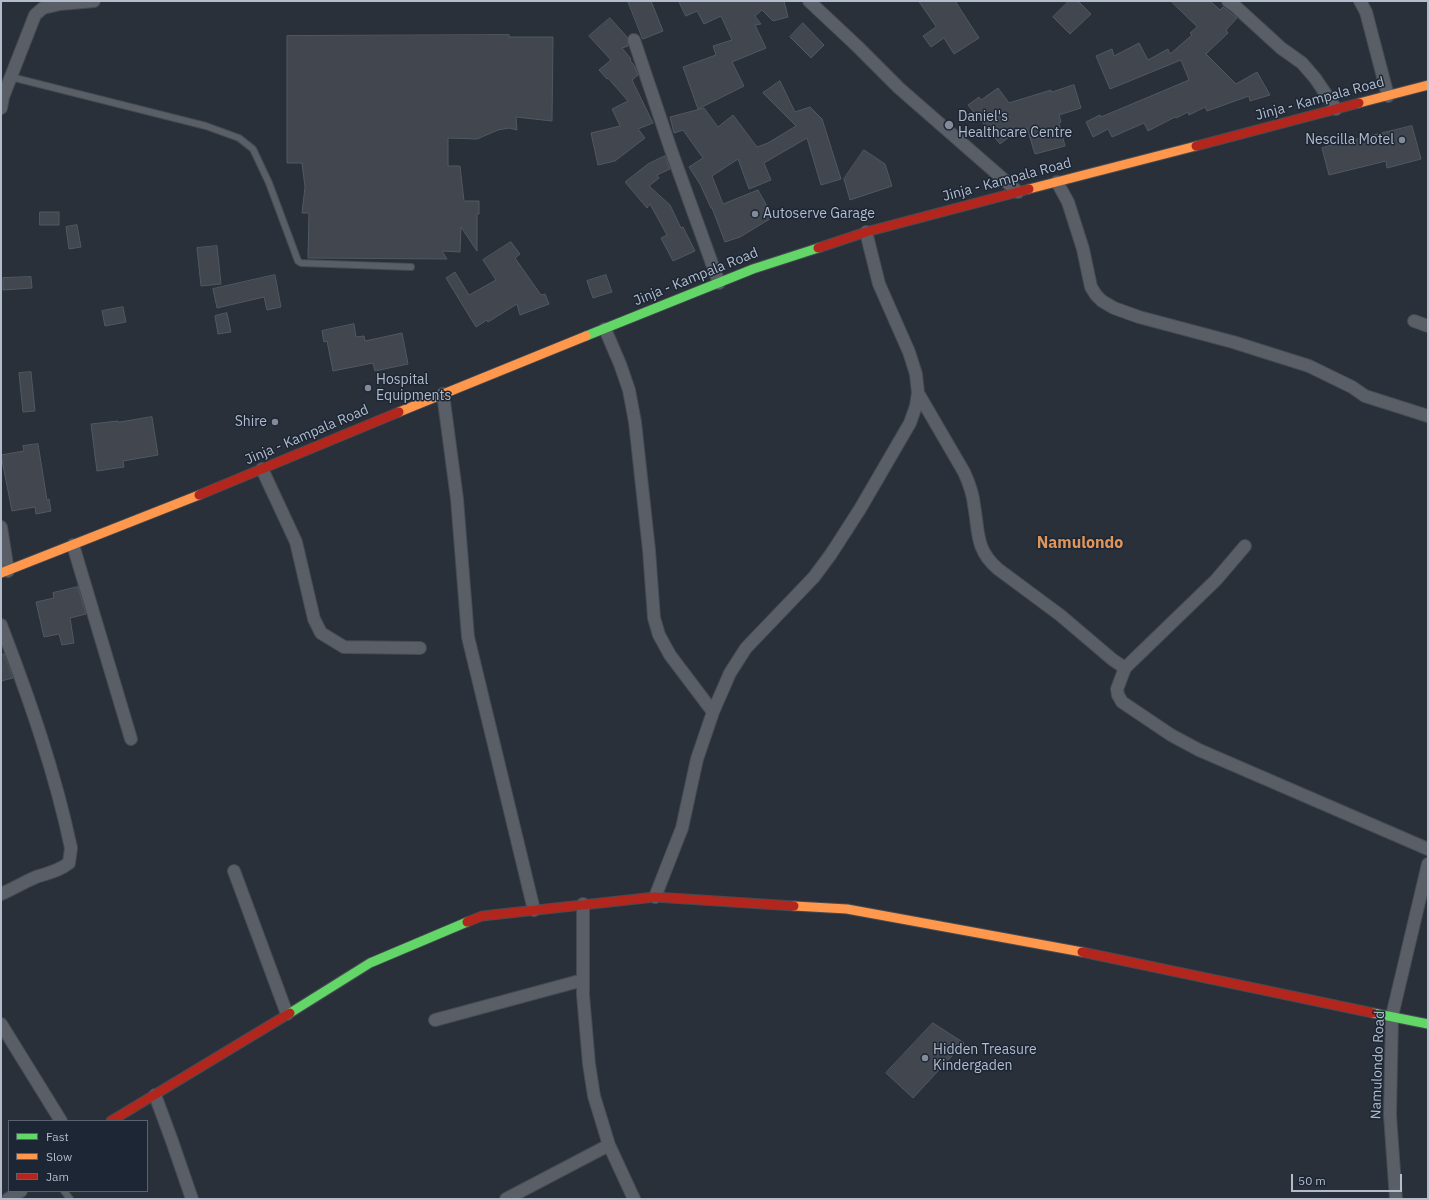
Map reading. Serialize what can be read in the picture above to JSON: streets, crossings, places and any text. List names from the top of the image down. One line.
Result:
{"streets":{"main road":["Jinja - Kampala Road"],"street":["Namulondo Road"]},"districts":["Namulondo"],"places":["Daniel's Healthcare Centre","Nescilla Motel","Autoserve Garage","Hospital Equipments","Shire","Hidden Treasure Kindergaden"],"legend":["Fast","Slow","Jam"],"scale_bar":"50 m"}
